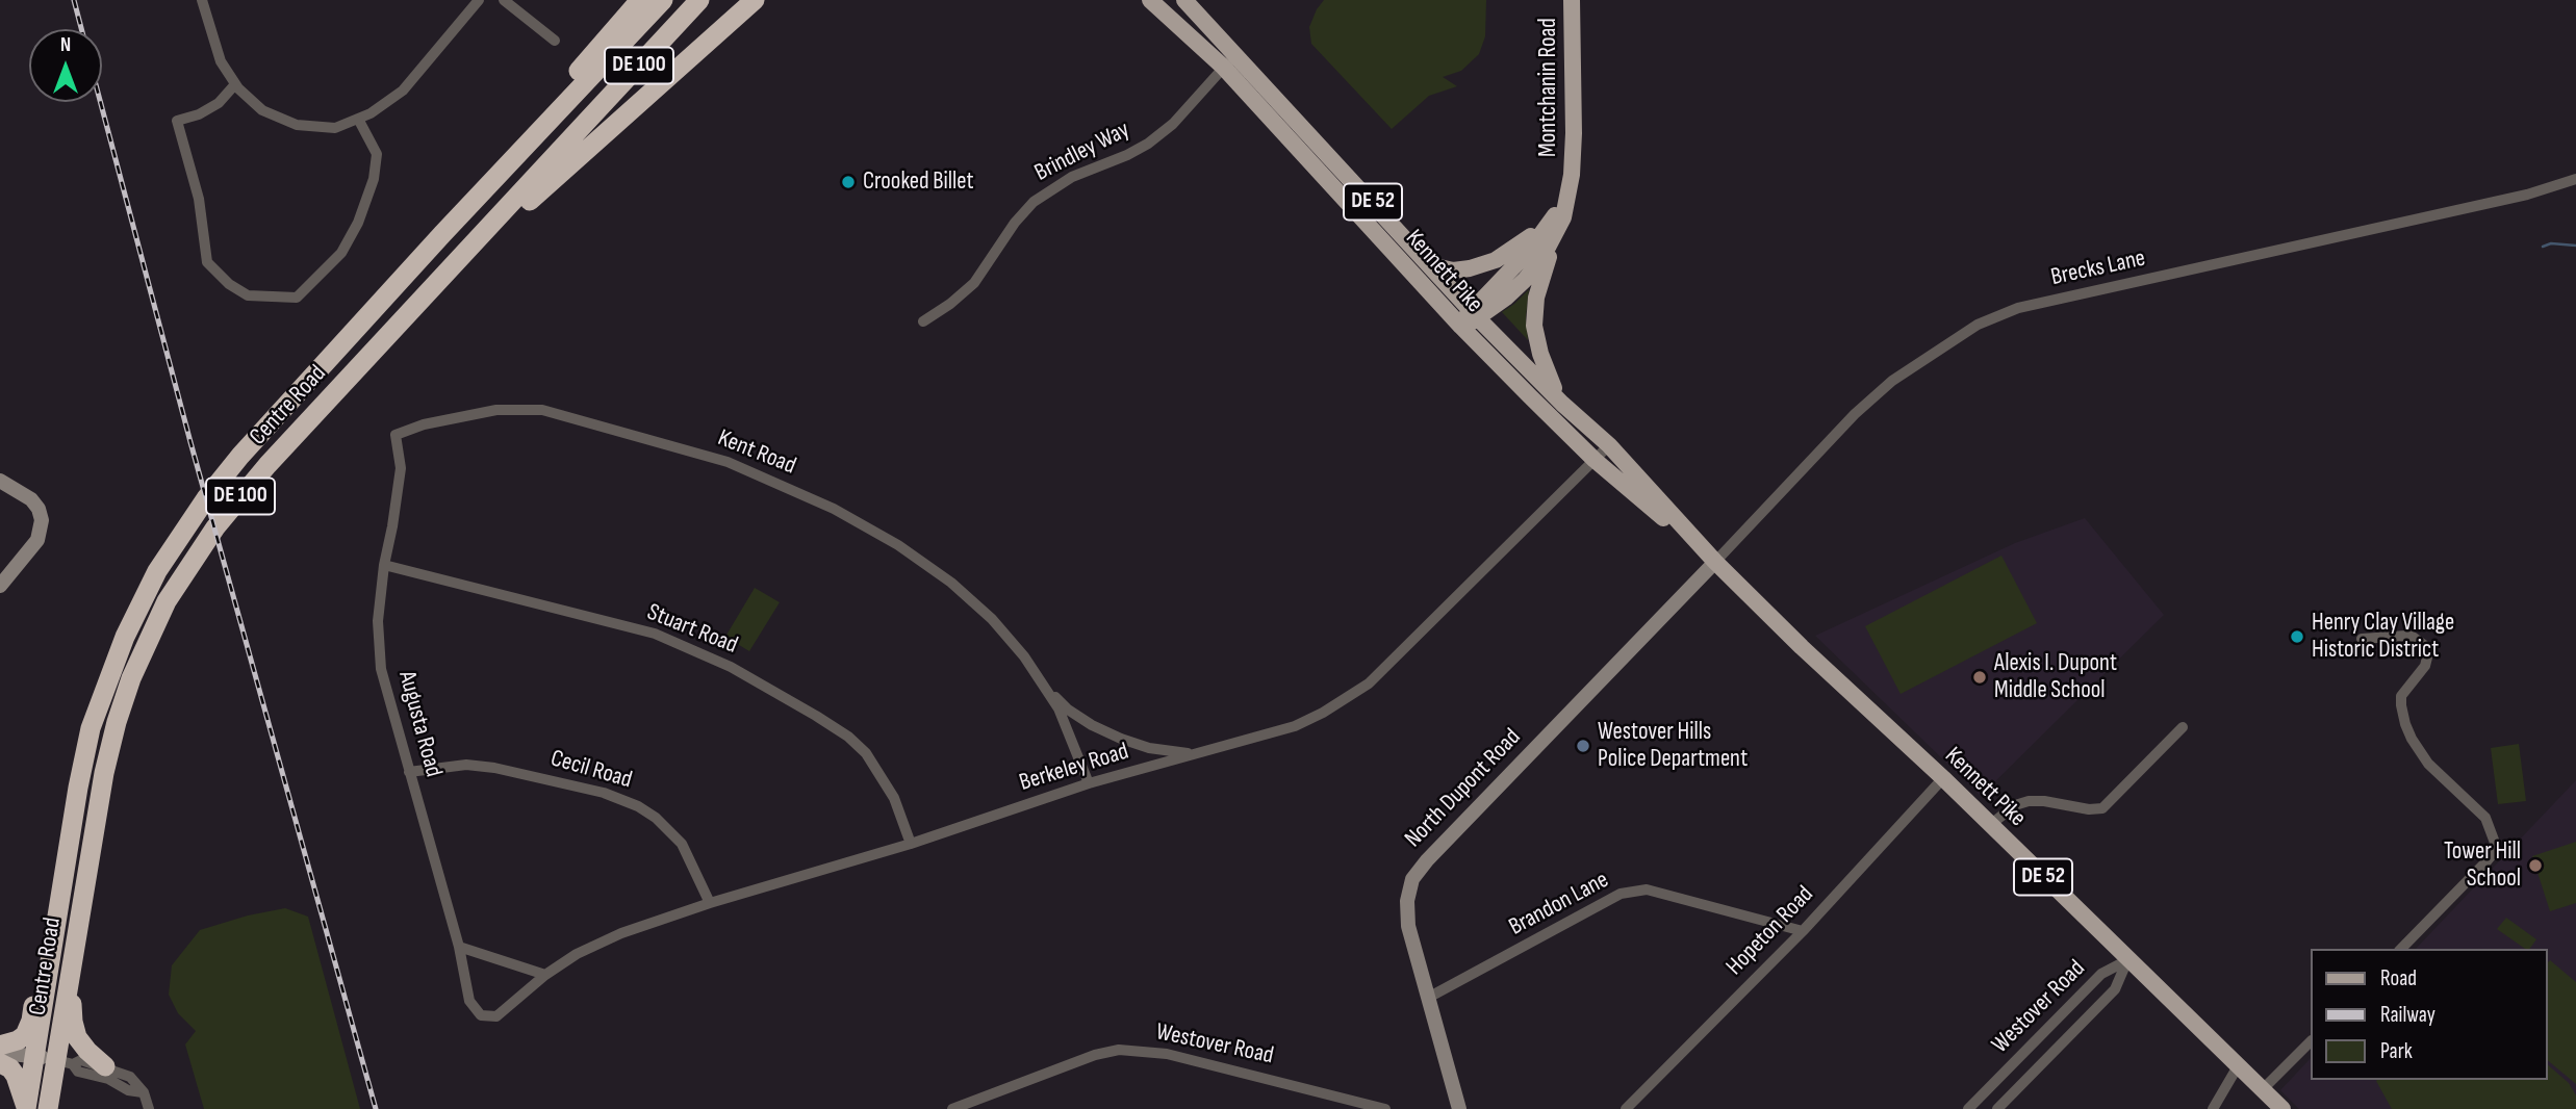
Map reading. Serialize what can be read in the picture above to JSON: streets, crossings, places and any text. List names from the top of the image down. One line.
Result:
{"streets":{"highway":["DE 100","Centre Road"],"main road":["Montchanin Road","DE 52","Kennett Pike","North Dupont Road"],"street":["Brindley Way","Brecks Lane","Kent Road","Stuart Road","Augusta Road","Berkeley Road","Cecil Road","Brandon Lane","Hopeton Road","Westover Road"]},"crossings":[["Montchanin Road","Kennett Pike"],["Brindley Way","Kennett Pike"],["Brecks Lane","Kennett Pike"],["Brecks Lane","North Dupont Road"],["Kennett Pike","Berkeley Road"],["Kennett Pike","North Dupont Road"],["Kennett Pike","Hopeton Road"],["Kennett Pike","Westover Road"],["Kent Road","Augusta Road"],["Kent Road","Berkeley Road"],["Stuart Road","Augusta Road"],["Stuart Road","Berkeley Road"],["Augusta Road","Berkeley Road"],["Augusta Road","Cecil Road"],["Berkeley Road","Cecil Road"],["North Dupont Road","Brandon Lane"],["Brandon Lane","Hopeton Road"]],"places":["Crooked Billet","Henry Clay Village Historic District","Alexis I. Dupont Middle School","Westover Hills Police Department","Tower Hill School"],"legend":["Road","Railway","Park"],"north":"top"}
